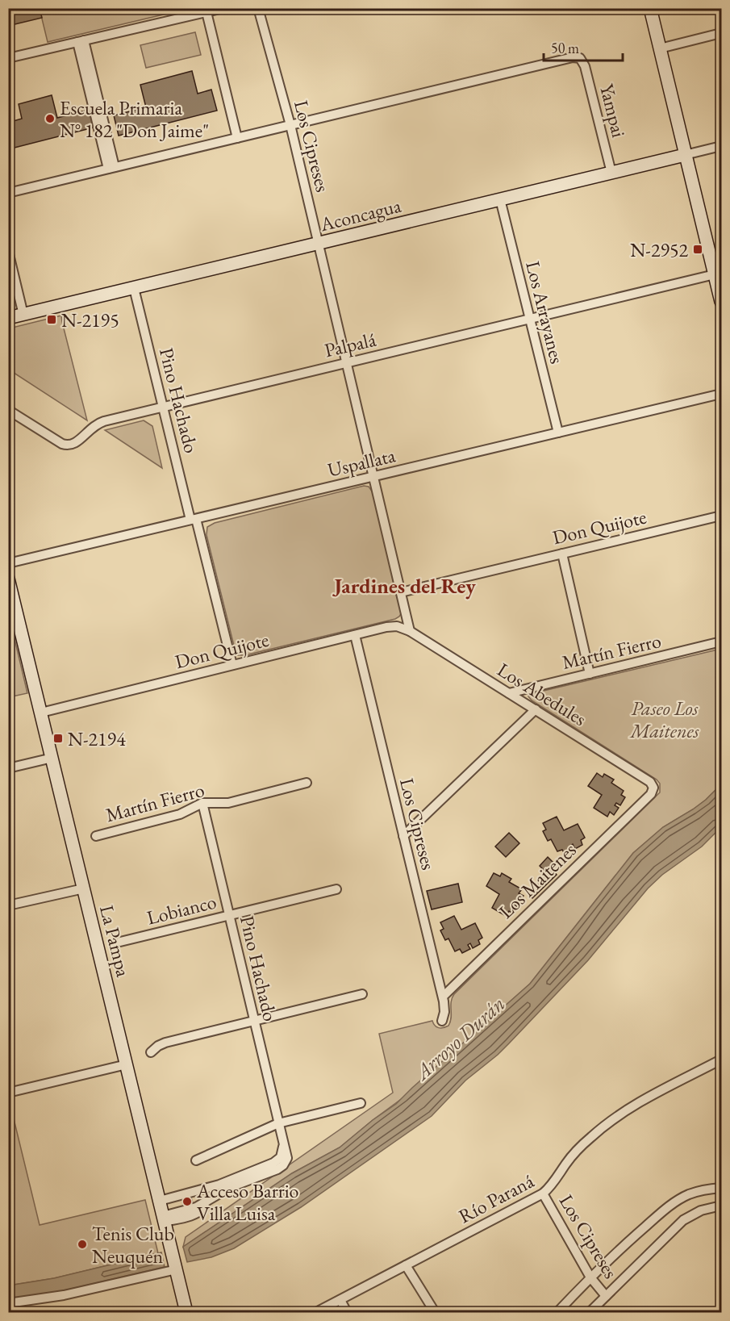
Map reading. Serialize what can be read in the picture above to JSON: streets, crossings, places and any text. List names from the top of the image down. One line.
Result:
{"streets":{"street":["Yampai","Los Cipreses","Aconcagua","Los Arrayanes","Palpalá","Pino Hachado","Uspallata","Don Quijote","Martín Fierro","Los Abedules","Los Maitenes","Lobianco","La Pampa","Río Paraná"]},"crossings":[["Yampai","Los Cipreses"],["Yampai","Aconcagua"],["Los Cipreses","Aconcagua"],["Los Cipreses","Palpalá"],["Los Cipreses","Uspallata"],["Los Cipreses","Don Quijote"],["Los Cipreses","Los Abedules"],["Los Cipreses","Los Maitenes"],["Los Cipreses","Río Paraná"],["Aconcagua","Los Arrayanes"],["Aconcagua","Pino Hachado"],["Los Arrayanes","Palpalá"],["Los Arrayanes","Uspallata"],["Palpalá","Pino Hachado"],["Pino Hachado","Uspallata"],["Pino Hachado","Don Quijote"],["Pino Hachado","Martín Fierro"],["Pino Hachado","Lobianco"],["Pino Hachado","La Pampa"],["Don Quijote","Los Abedules"],["Don Quijote","La Pampa"],["Martín Fierro","Los Abedules"],["Los Abedules","Los Maitenes"]],"districts":["Jardines del Rey"],"water":["Arroyo Durán"],"parks":["Paseo Los Maitenes"],"places":{"other":["Escuela Primaria N° 182 \"Don Jaime\"","Acceso Barrio Villa Luisa","Tenis Club Neuquén"],"transit":["N-2952","N-2195","N-2194"]},"scale_bar":"50 m"}
